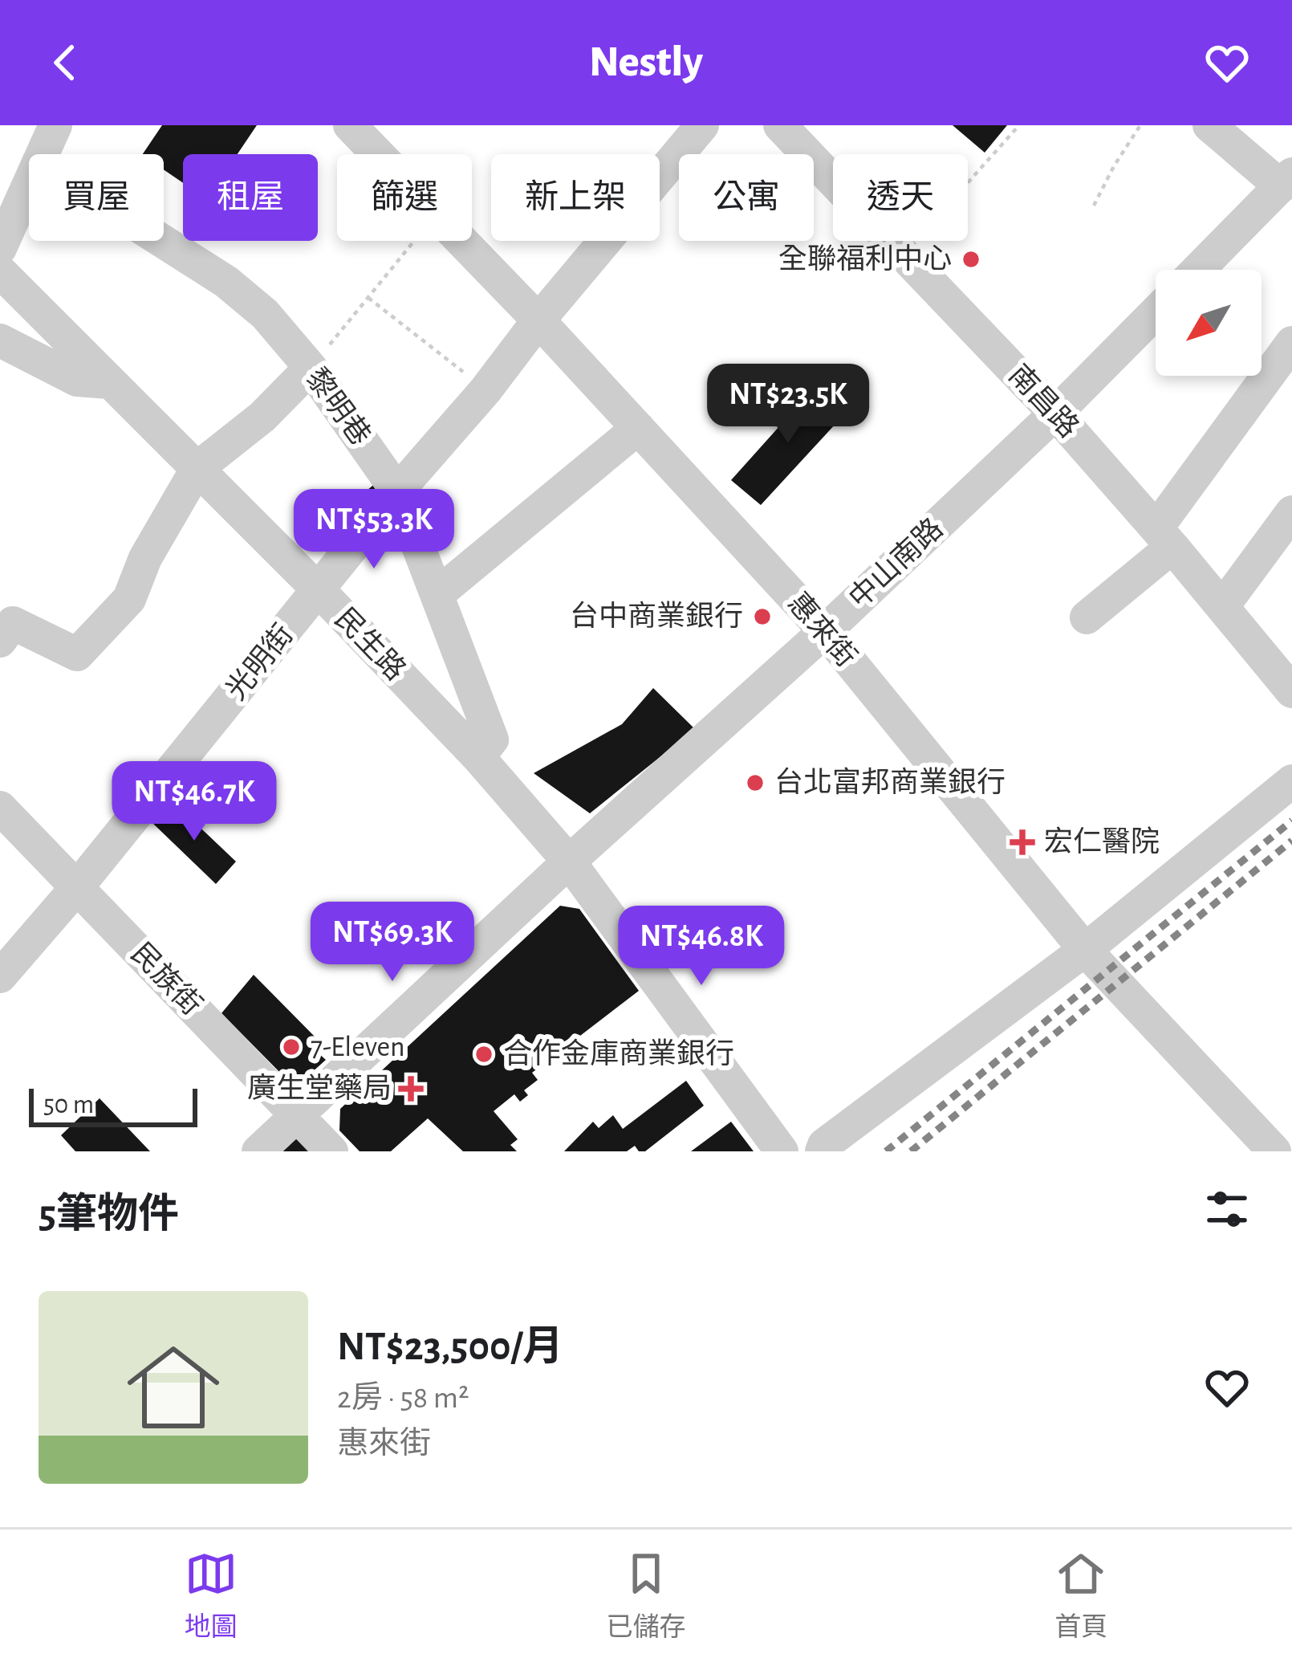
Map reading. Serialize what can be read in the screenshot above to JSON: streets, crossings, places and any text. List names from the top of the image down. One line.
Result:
{"streets":{"street":["南昌路","黎明巷","中山南路","惠來街","民生路","光明街","民族街"]},"crossings":[["南昌路","中山南路"],["黎明巷","民生路"],["黎明巷","光明街"],["中山南路","惠來街"],["中山南路","民生路"],["中山南路","民族街"],["惠來街","光明街"],["民生路","光明街"],["光明街","民族街"]],"places":{"other":["全聯福利中心","台中商業銀行","台北富邦商業銀行","7-Eleven","合作金庫商業銀行"],"health":["宏仁醫院","廣生堂藥局"]},"scale_bar":"50 m","north":"bottom left","page":{"header":"Nestly","chip":["買屋","租屋","篩選","新上架","公寓","透天"],"price":["NT$23.5K","NT$53.3K","NT$46.7K","NT$69.3K","NT$46.8K"],"scale":"50 m","heading":"5筆物件","list":[{"name":"NT$23,500/月","note":"2房 · 58 m² · 惠來街"}],"tabs":["地圖","已儲存","首頁"]}}
